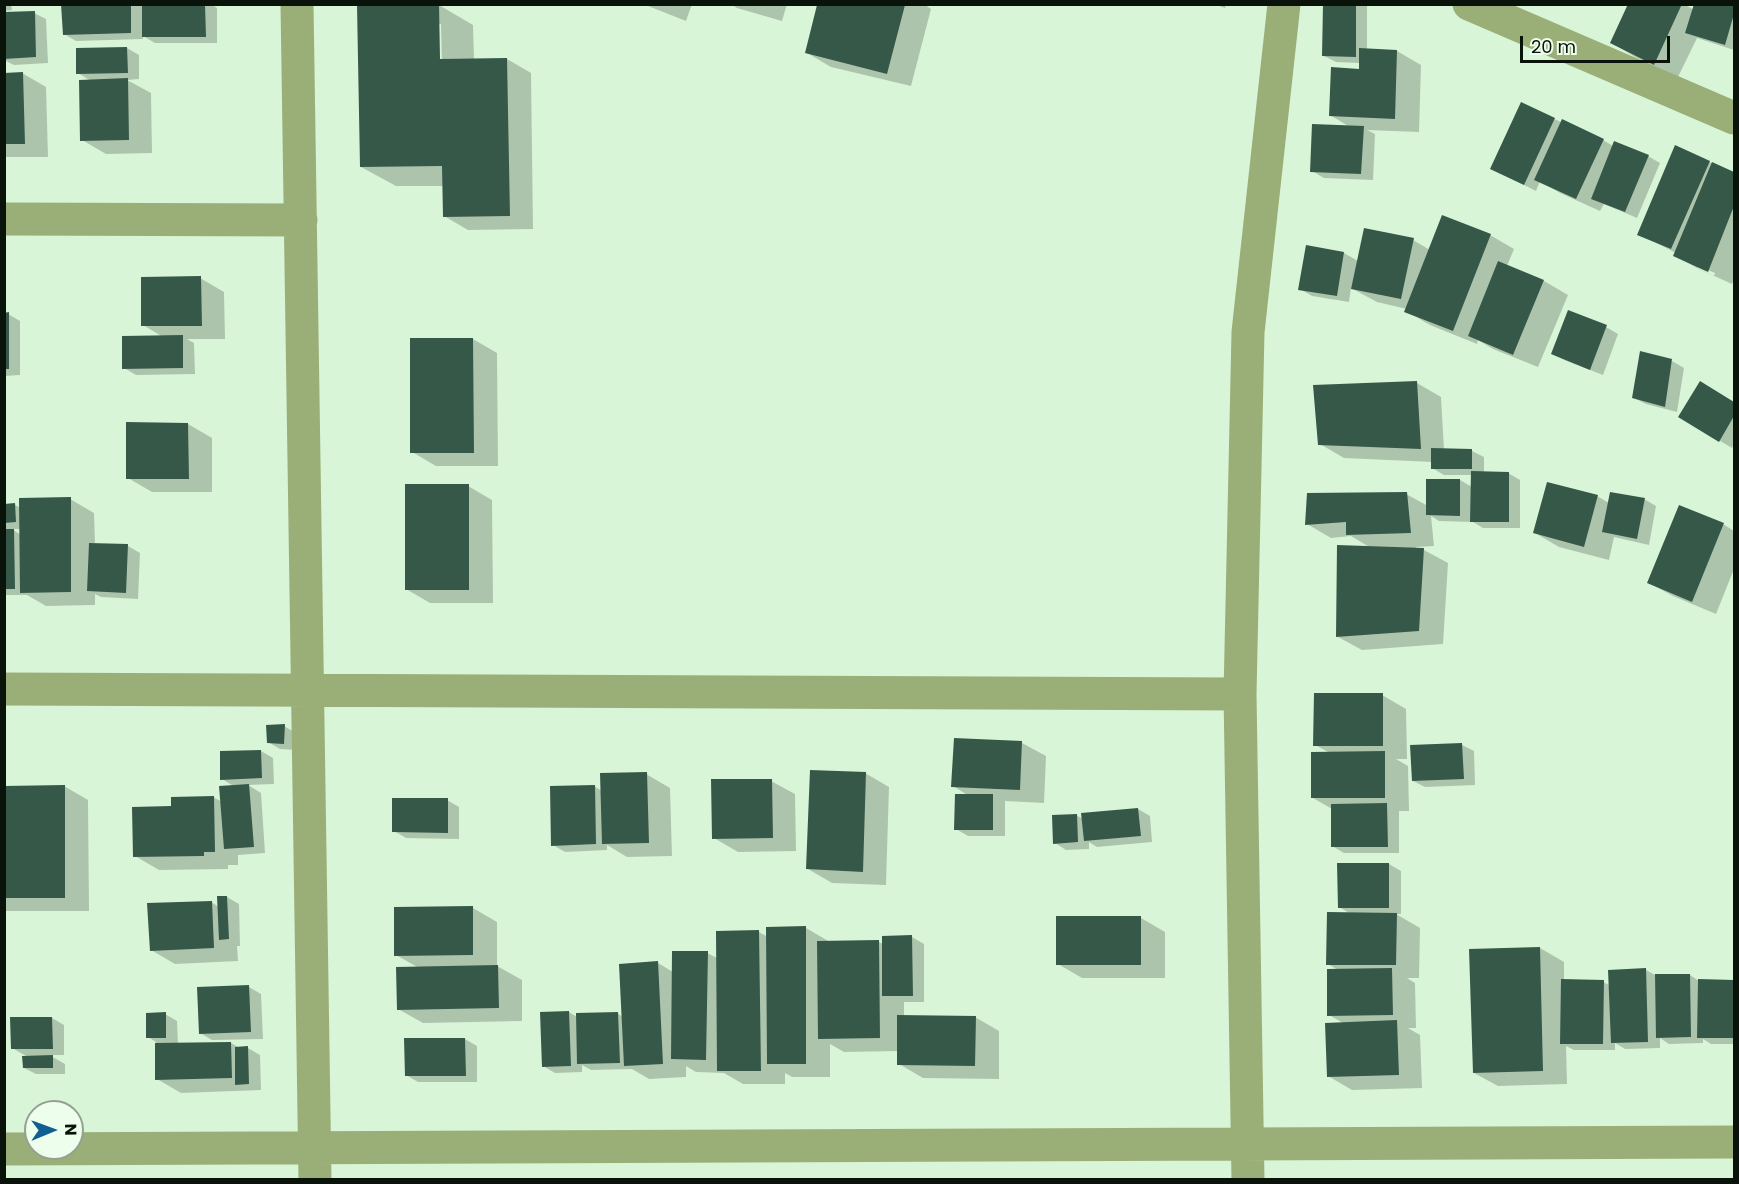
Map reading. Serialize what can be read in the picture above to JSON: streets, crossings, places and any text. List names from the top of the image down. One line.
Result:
{"scale_bar":"20 m","north":"right"}
